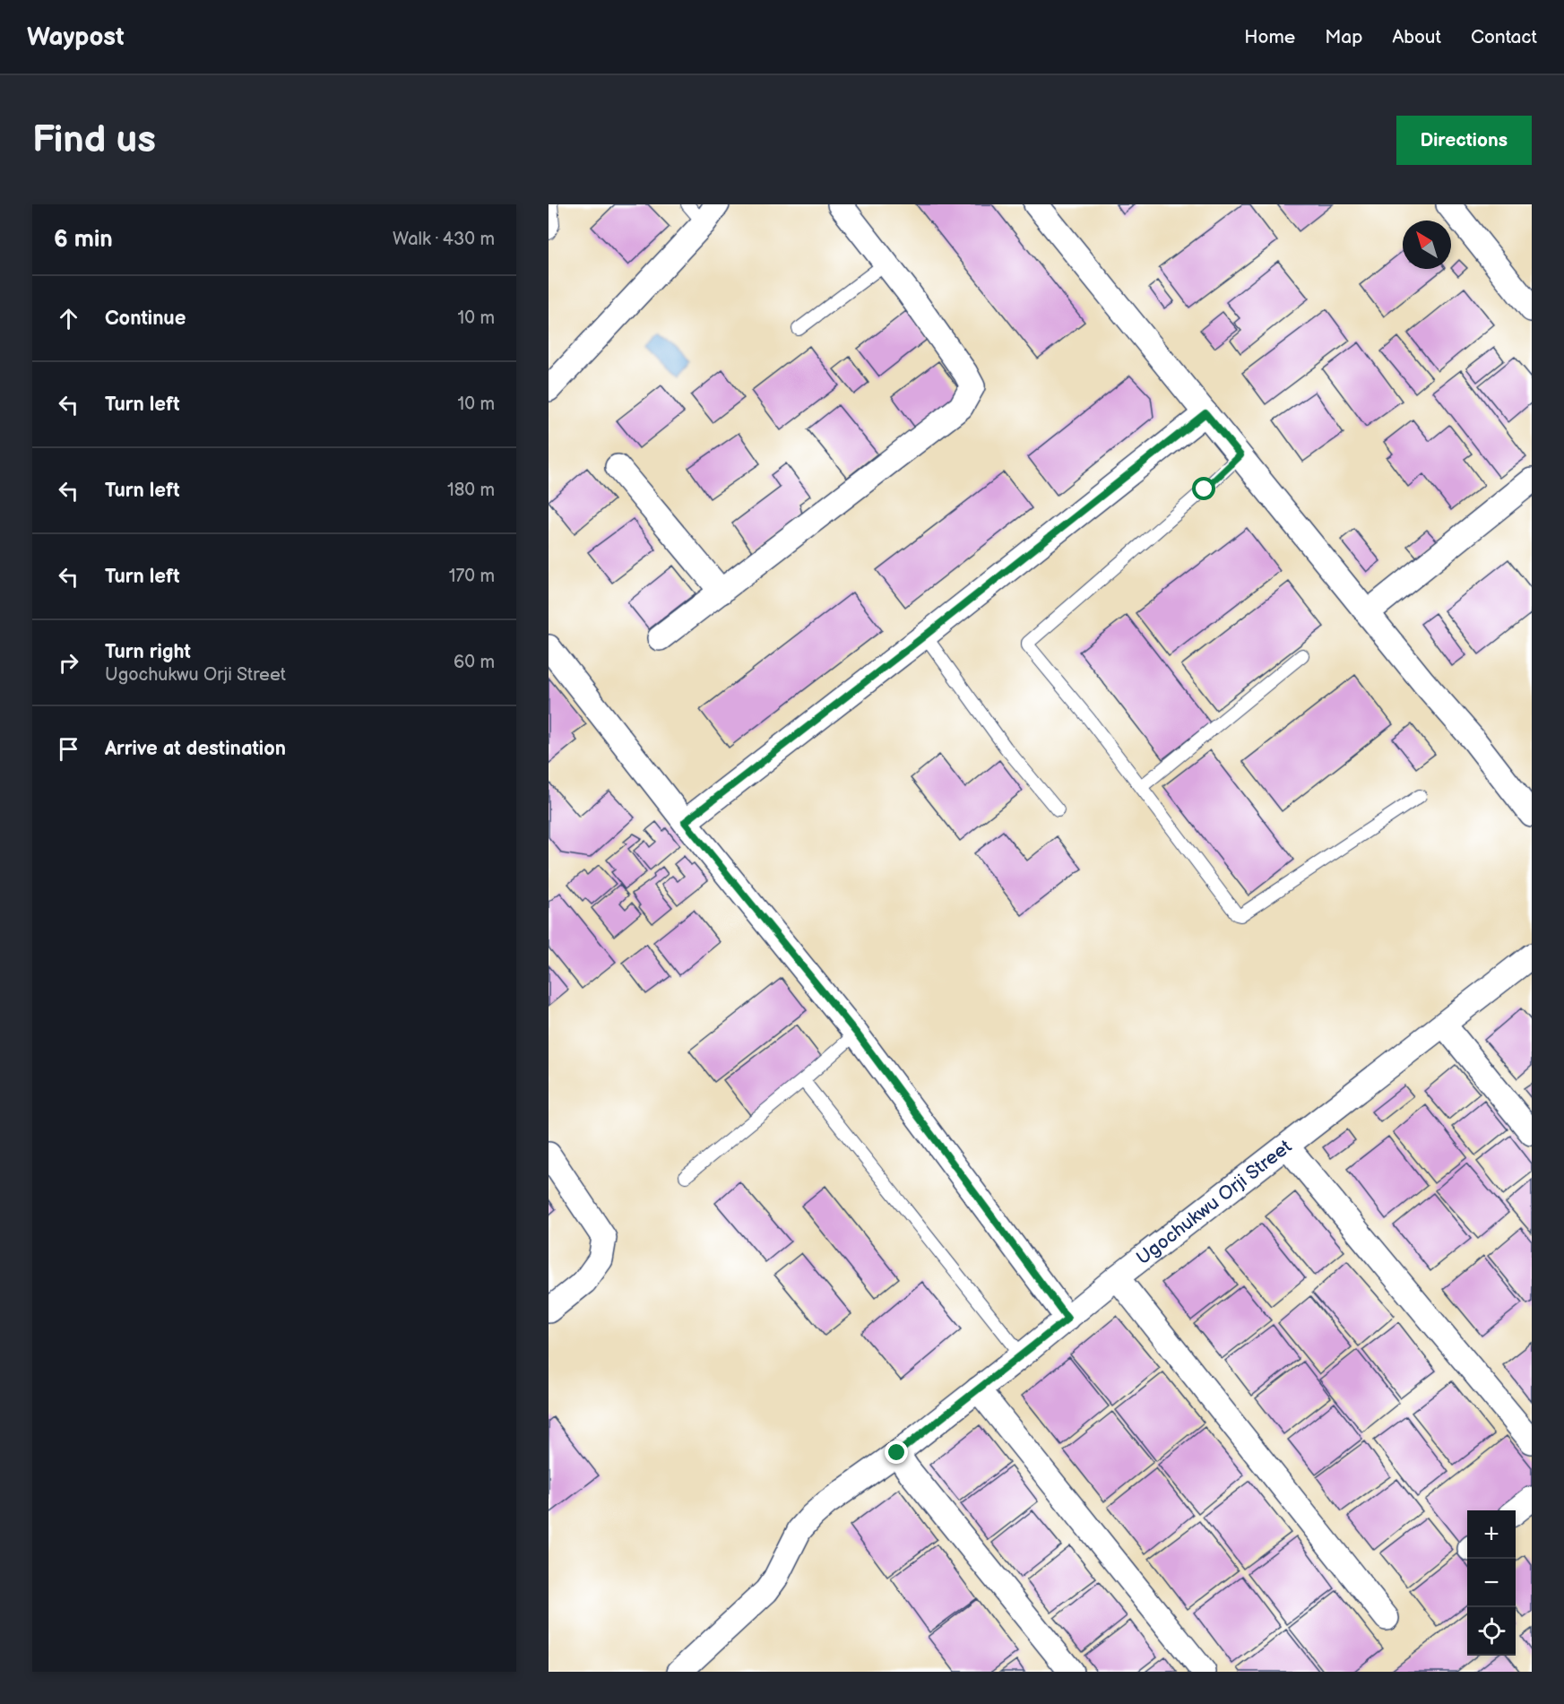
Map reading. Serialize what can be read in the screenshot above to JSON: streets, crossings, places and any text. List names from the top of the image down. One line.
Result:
{"streets":{"street":["Ugochukwu Orji Street"]},"north":"top left","page":{"header":"Waypost","nav":["Home","Map","About","Contact"],"buttons":"Directions","title":"Find us","heading":["6 min","Walk · 430 m"],"list":[["Continue","10 m"],["Turn left","10 m"],["Turn left","180 m"],["Turn left","170 m"],["Turn right","Ugochukwu Orji Street","60 m"],"Arrive at destination"],"map_buttons":["+","−"]}}
